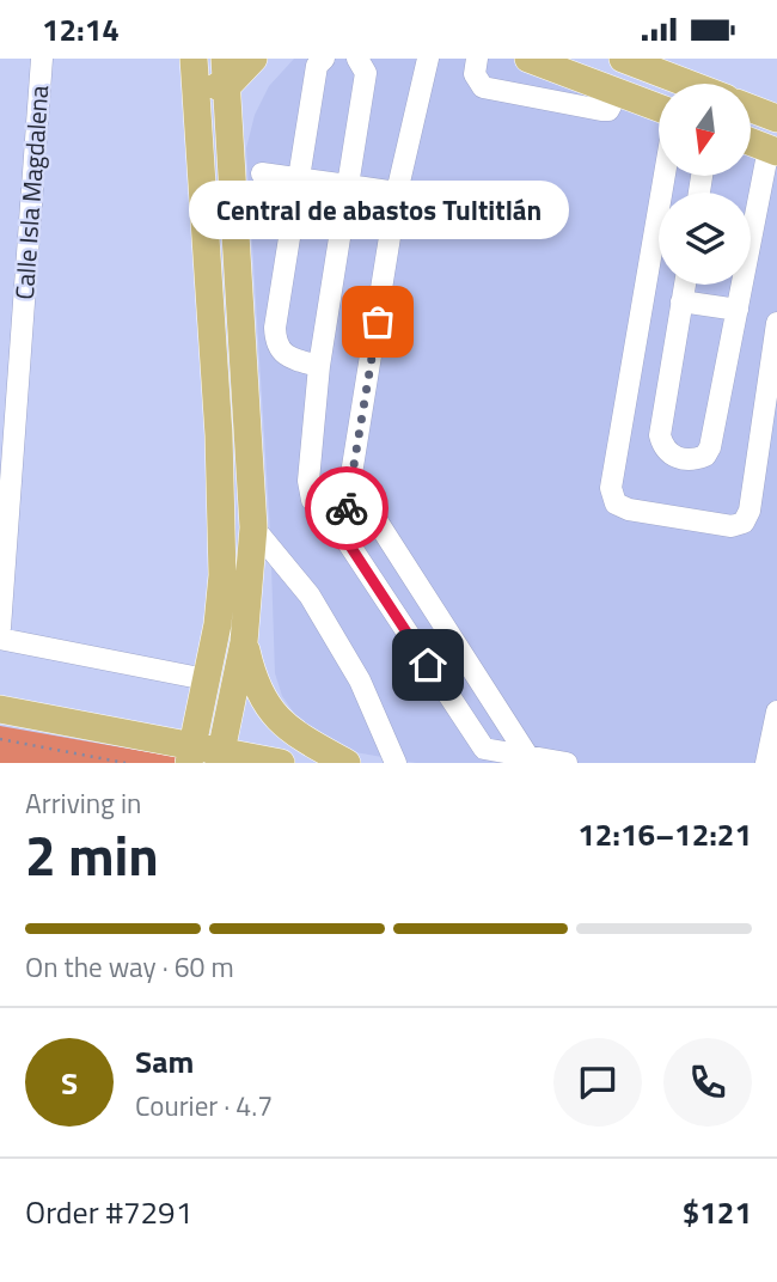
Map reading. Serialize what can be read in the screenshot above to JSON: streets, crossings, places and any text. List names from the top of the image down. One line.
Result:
{"streets":{"street":["Calle Isla Magdalena"]},"places":["Central de abastos Tultitlán"],"north":"bottom","page":{"status":"12:14","bubble":"Central de abastos Tultitlán","heading":["2 min","Arriving in","12:16–12:21"],"panel":["Sam","Courier · 4.7","Order #7291","$121"],"bar":"On the way · 60 m","round":"S"}}
